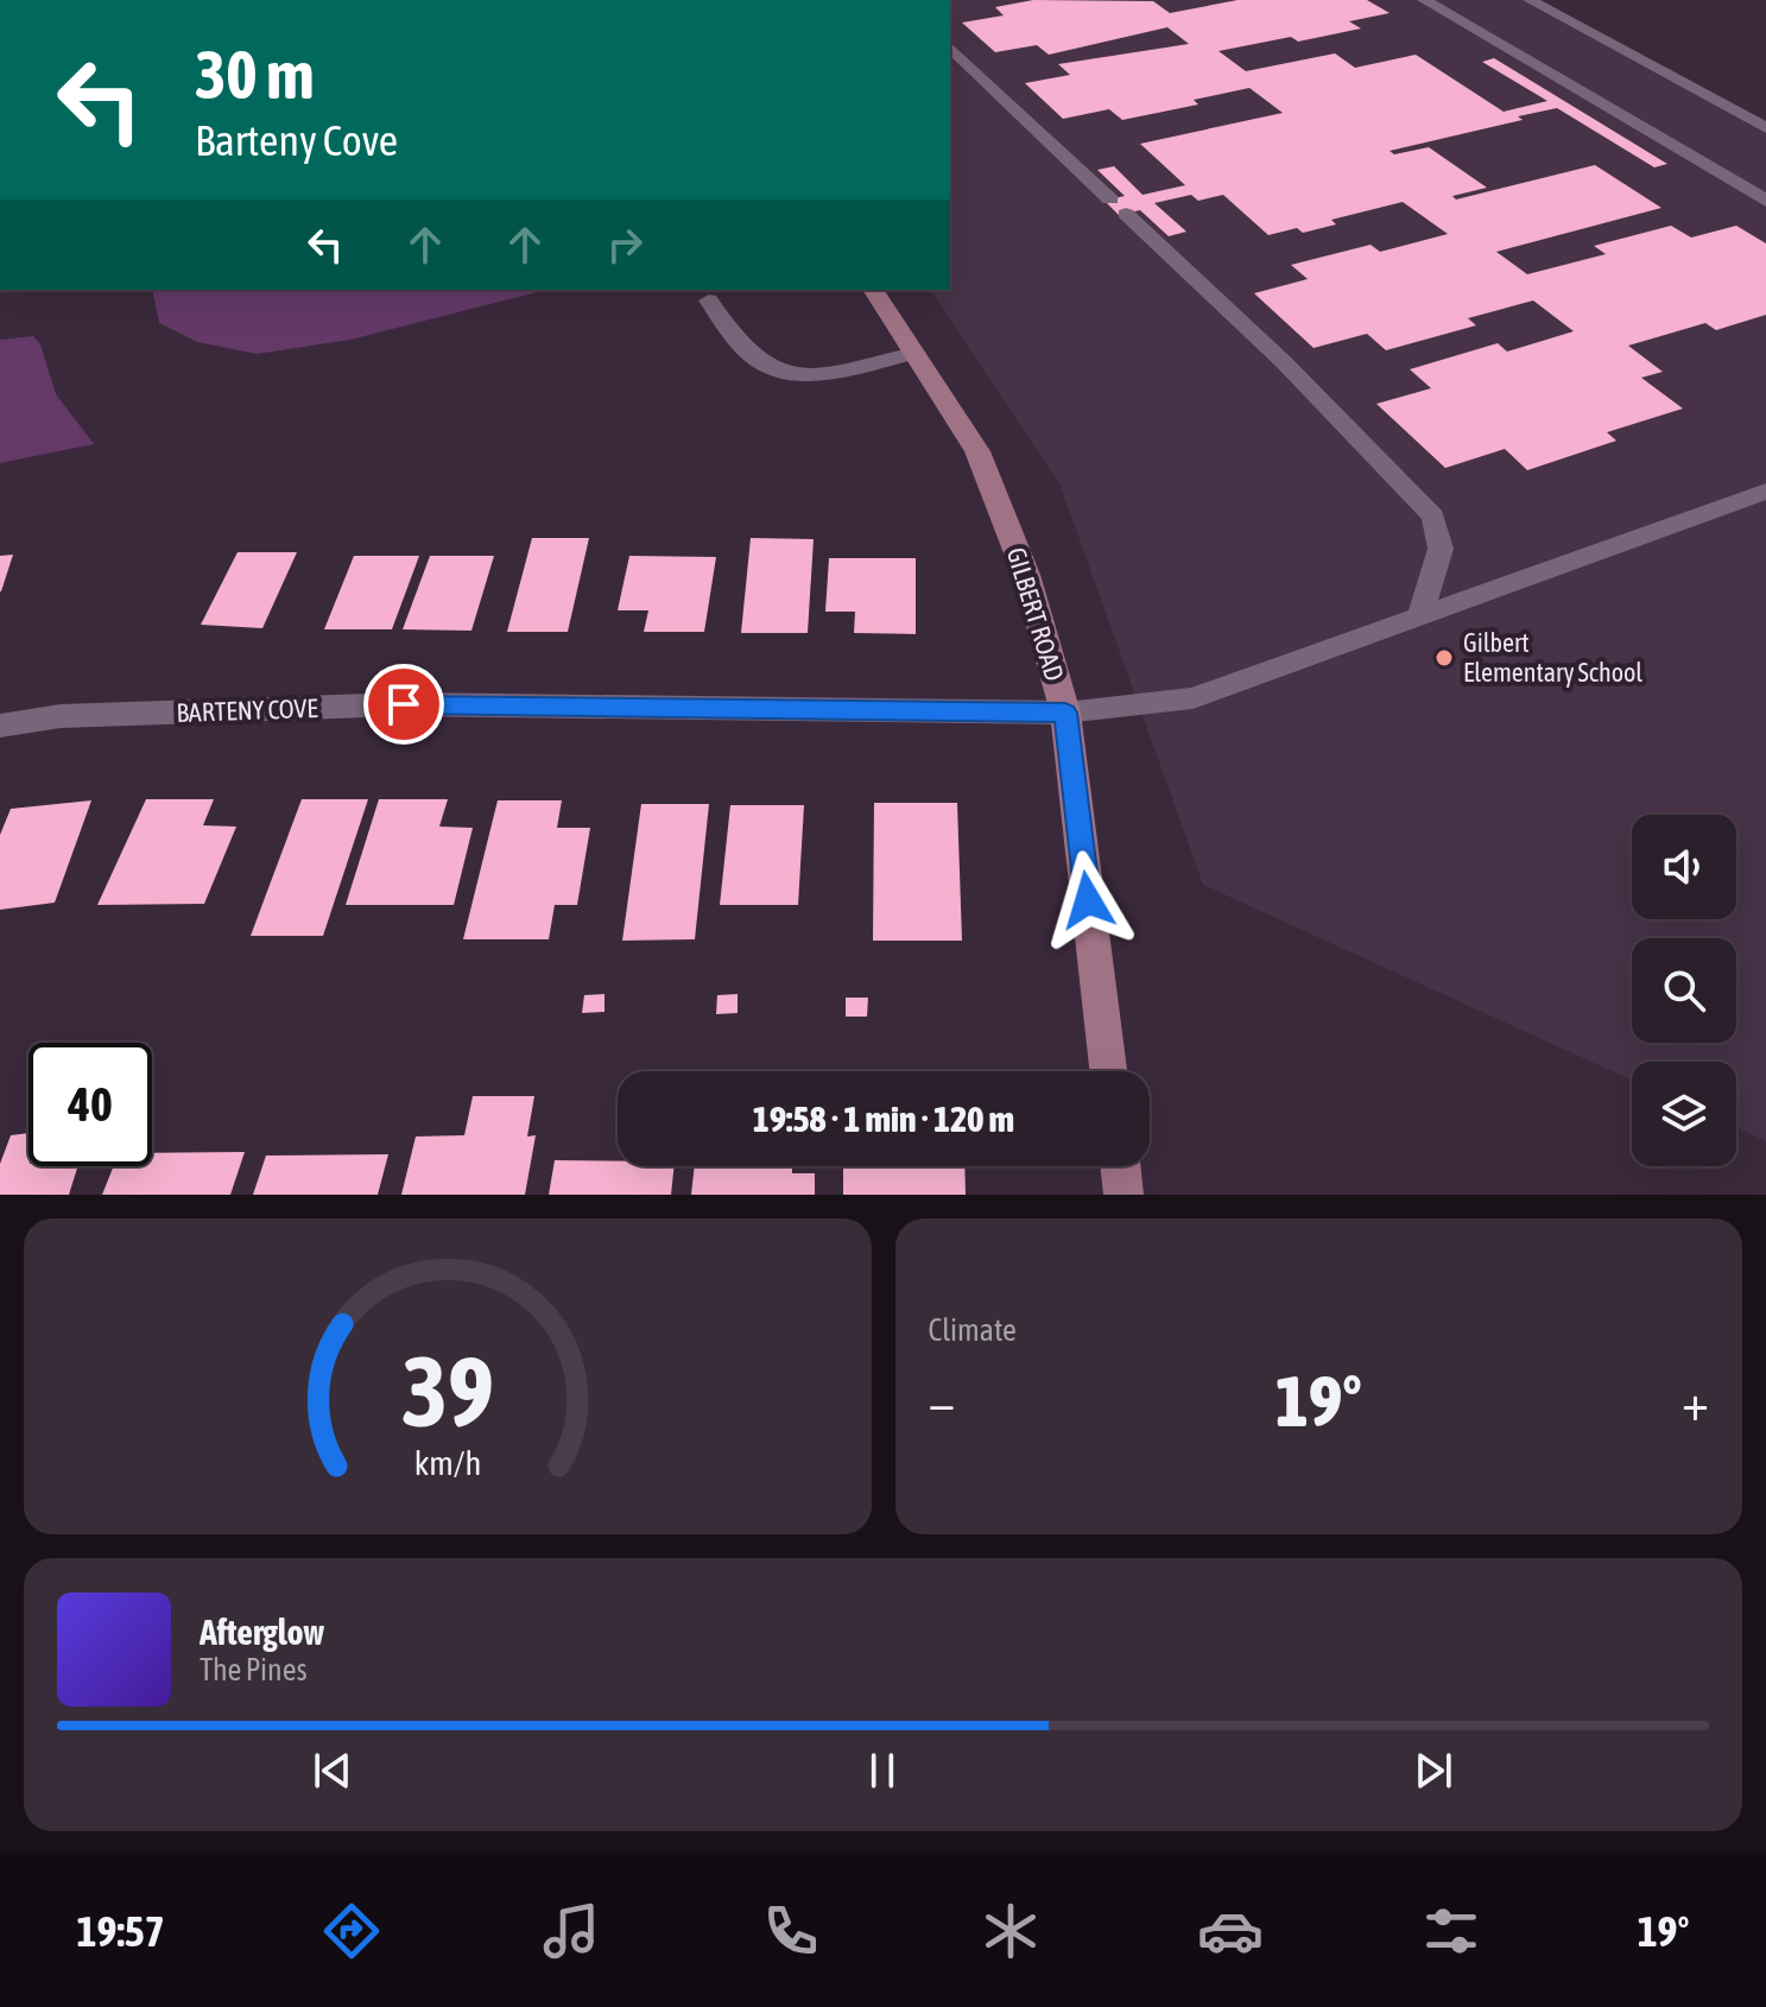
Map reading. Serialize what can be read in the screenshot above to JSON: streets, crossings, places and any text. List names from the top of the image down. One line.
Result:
{"streets":{"street":["GILBERT ROAD","BARTENY COVE"]},"crossings":[["GILBERT ROAD","BARTENY COVE"]],"places":["Gilbert Elementary School"],"page":{"turn":["30 m","Barteny Cove"],"limit":"40","trip":"19:58 · 1 min · 120 m","tile":"Climate","heat":["−","19°","+"],"song":["Afterglow","The Pines"],"tabs":["19:57","19°"],"gauge":["39","km/h"]}}
